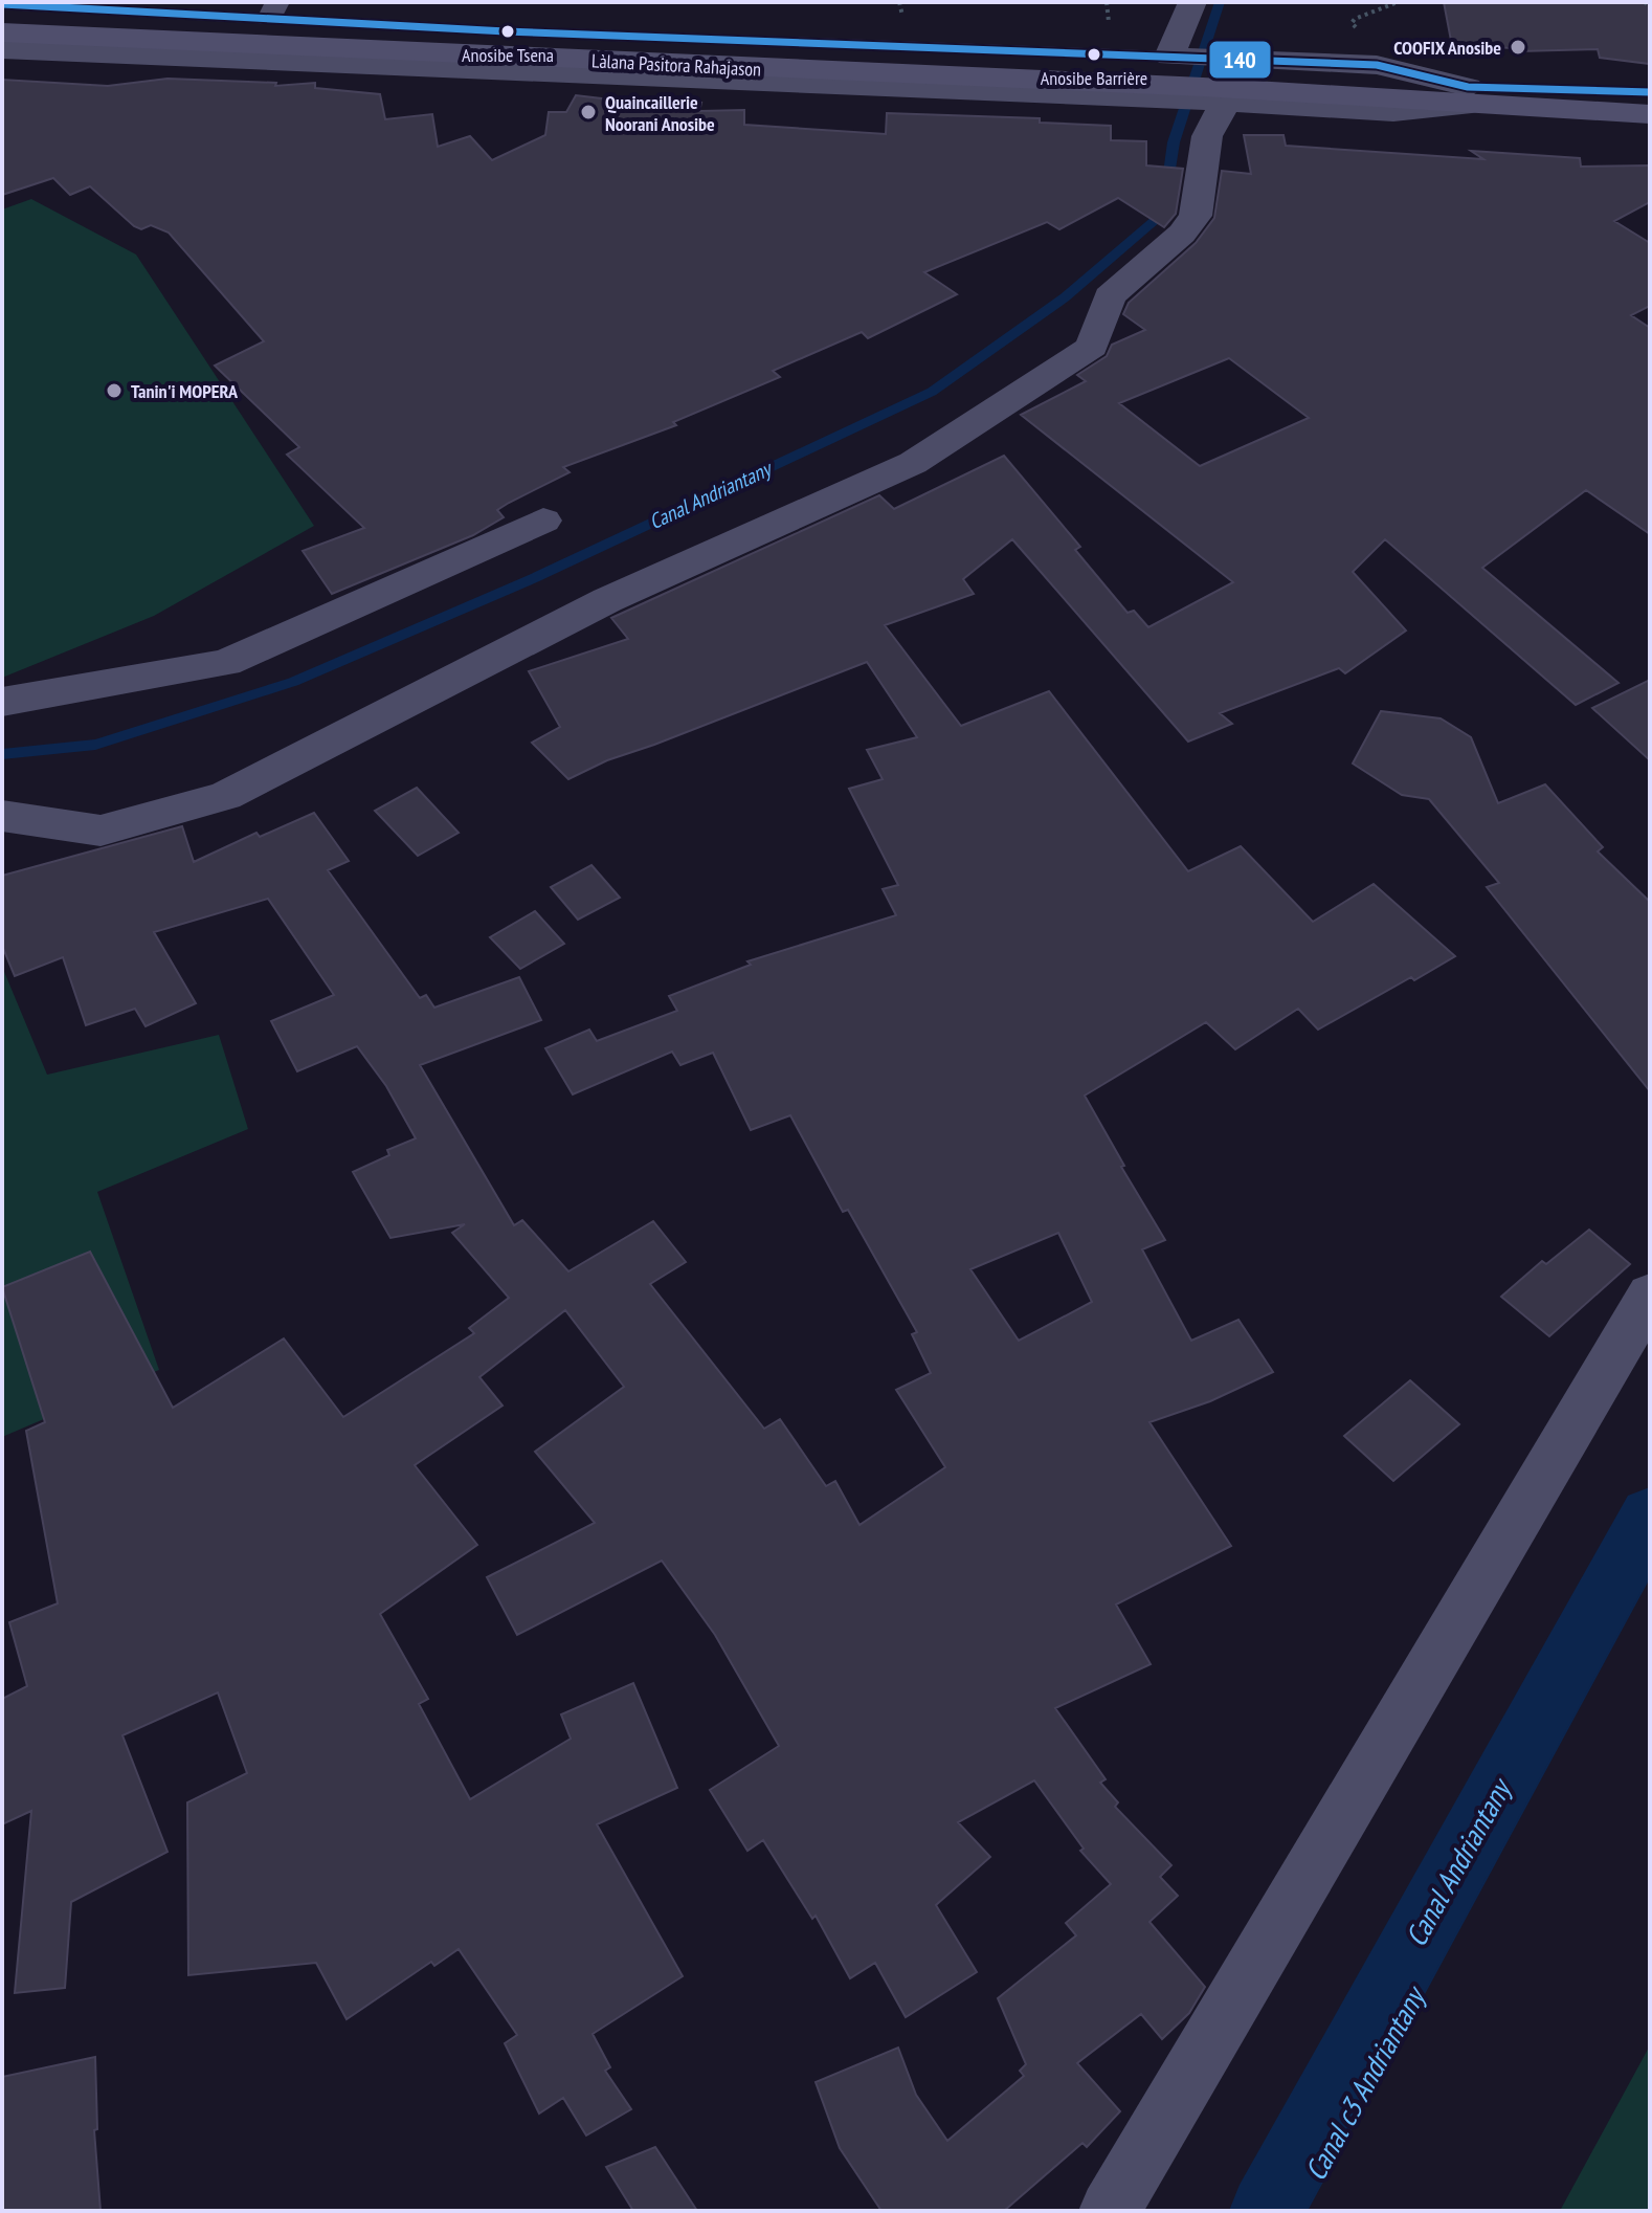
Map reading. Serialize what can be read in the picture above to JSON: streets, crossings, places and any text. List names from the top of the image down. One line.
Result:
{"streets":{"main road":["Làlana Pasitora Rahajason"]},"water":["Canal Andriantany","Canal c3 Andriantany"],"places":["Anosibe Tsena","COOFIX Anosibe","Anosibe Barrière","Quaincaillerie Noorani Anosibe","Tanin'i MOPERA"],"lines":["transit line 140"]}
